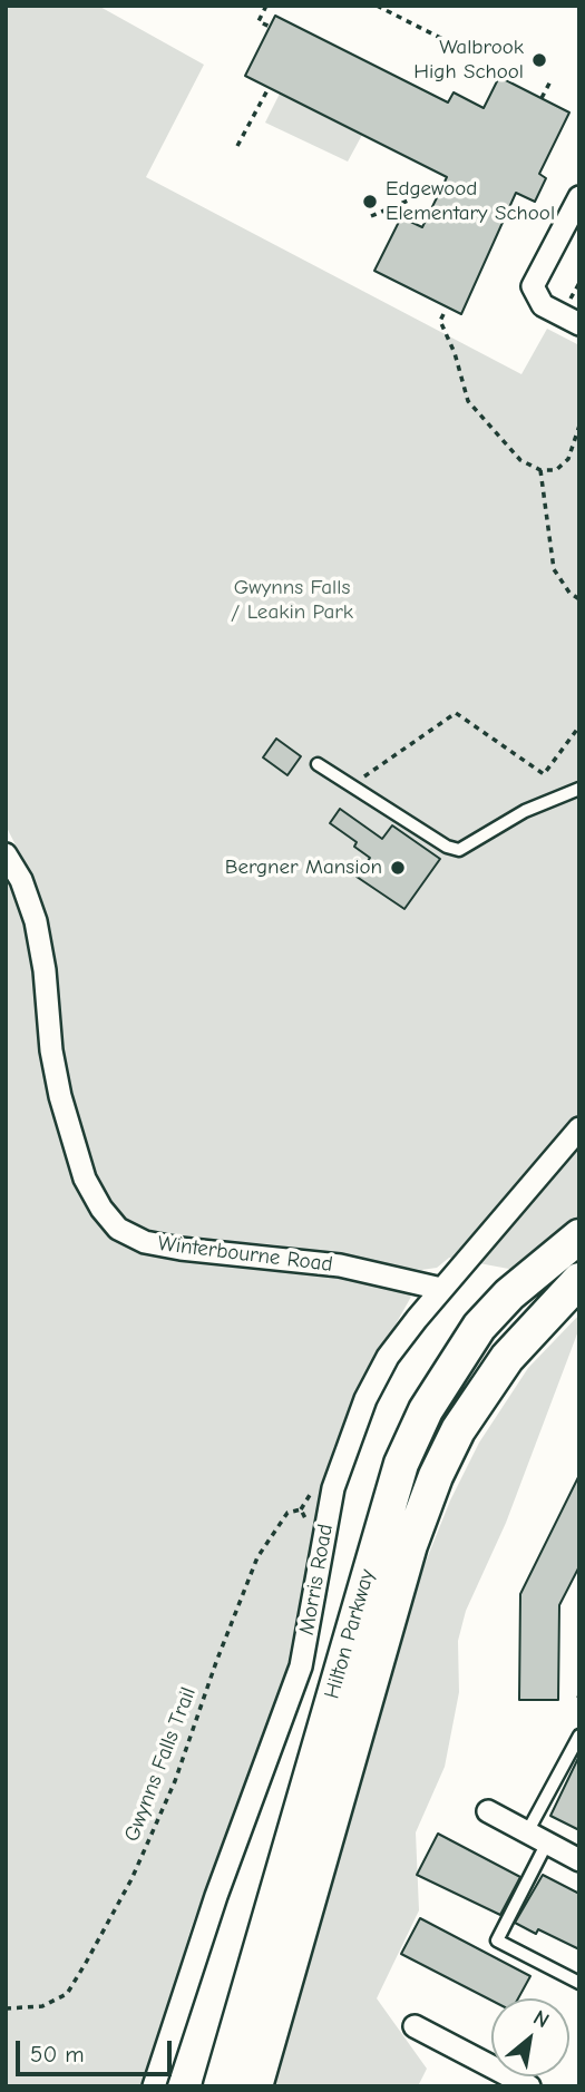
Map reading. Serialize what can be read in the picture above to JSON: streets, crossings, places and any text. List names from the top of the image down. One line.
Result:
{"streets":{"main road":["Hilton Parkway"],"street":["Winterbourne Road","Morris Road"],"path":["Gwynns Falls Trail"]},"crossings":[["Winterbourne Road","Morris Road"]],"parks":["Gwynns Falls / Leakin Park"],"places":["Walbrook High School","Edgewood Elementary School","Bergner Mansion"],"scale_bar":"50 m","north":"top right"}
